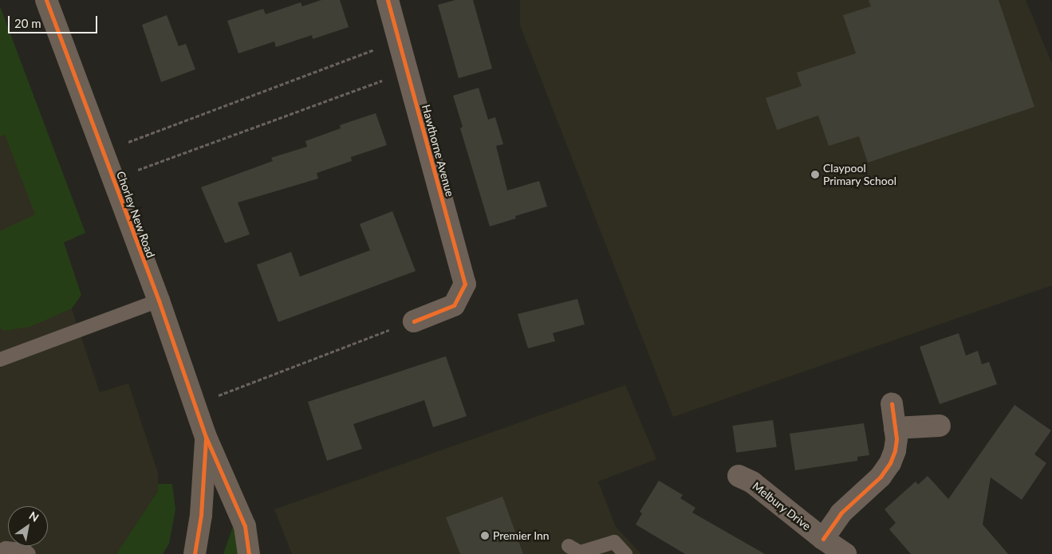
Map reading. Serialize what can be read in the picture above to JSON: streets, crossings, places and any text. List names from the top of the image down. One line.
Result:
{"streets":{"main road":["Chorley New Road"],"street":["Hawthorne Avenue","Melbury Drive"]},"places":["Claypool Primary School","Premier Inn"],"scale_bar":"20 m","north":"top right"}
